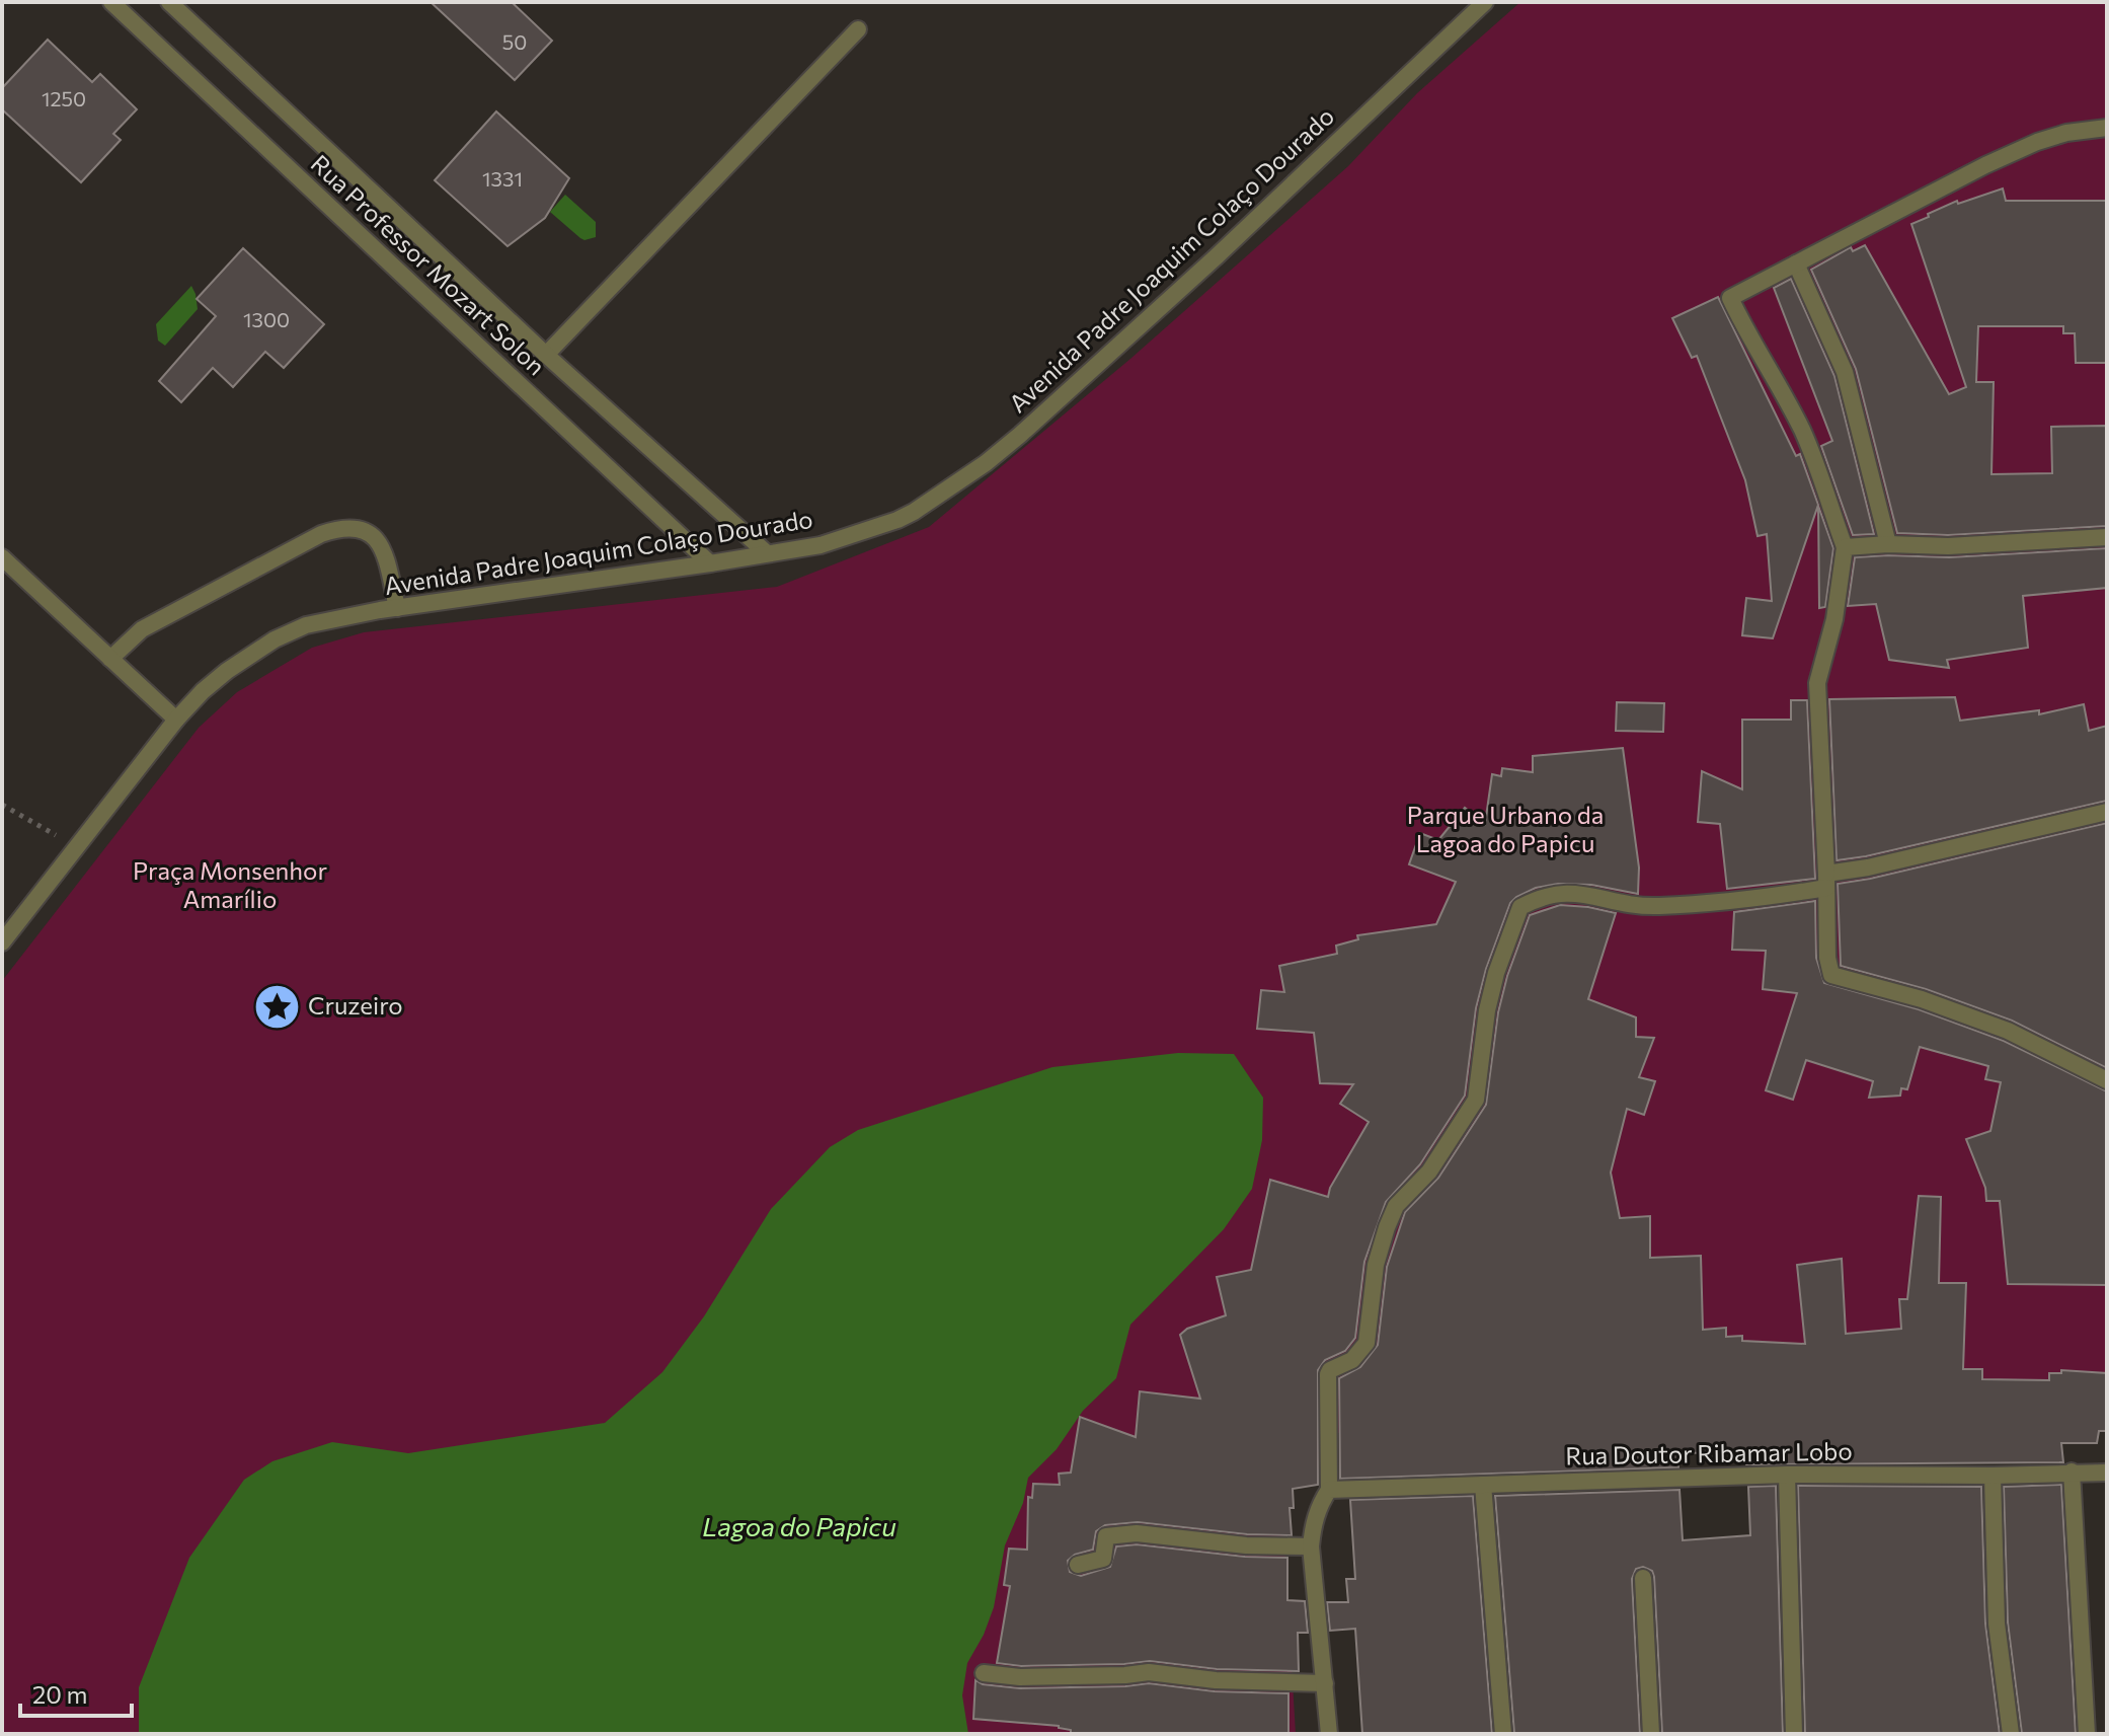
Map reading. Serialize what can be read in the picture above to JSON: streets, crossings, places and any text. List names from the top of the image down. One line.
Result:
{"streets":{"street":["Avenida Padre Joaquim Colaço Dourado","Rua Professor Mozart Solon","Rua Doutor Ribamar Lobo"]},"crossings":[["Avenida Padre Joaquim Colaço Dourado","Rua Professor Mozart Solon"]],"water":["Lagoa do Papicu"],"parks":["Parque Urbano da Lagoa do Papicu","Praça Monsenhor Amarílio"],"places":{"place":["Cruzeiro"]},"house_numbers":["50","1250","1331","1300"],"scale_bar":"20 m"}
